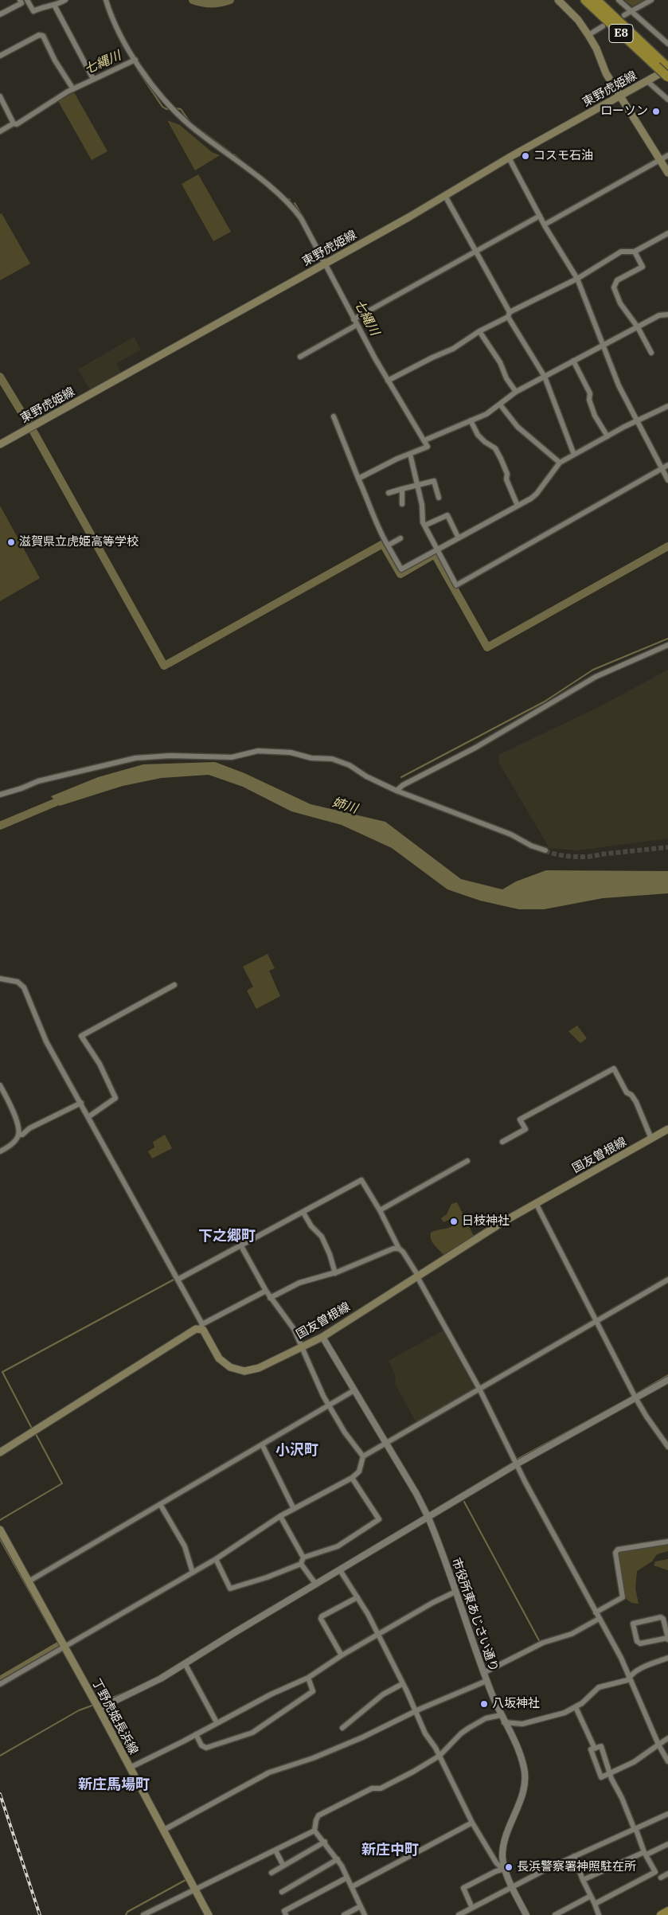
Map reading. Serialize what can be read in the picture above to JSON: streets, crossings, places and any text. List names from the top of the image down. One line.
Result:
{"streets":{"highway":["E8"],"main road":["東野虎姫線","国友曽根線","丁野虎姫長浜線"],"street":["市役所東あじさい通り"]},"crossings":[["E8","東野虎姫線"],["国友曽根線","市役所東あじさい通り"]],"districts":["下之郷町","小沢町","新庄馬場町","新庄中町"],"water":["七縄川","姉川"],"places":["ローソン","コスモ石油","滋賀県立虎姫高等学校","日枝神社","八坂神社","長浜警察署神照駐在所"]}
